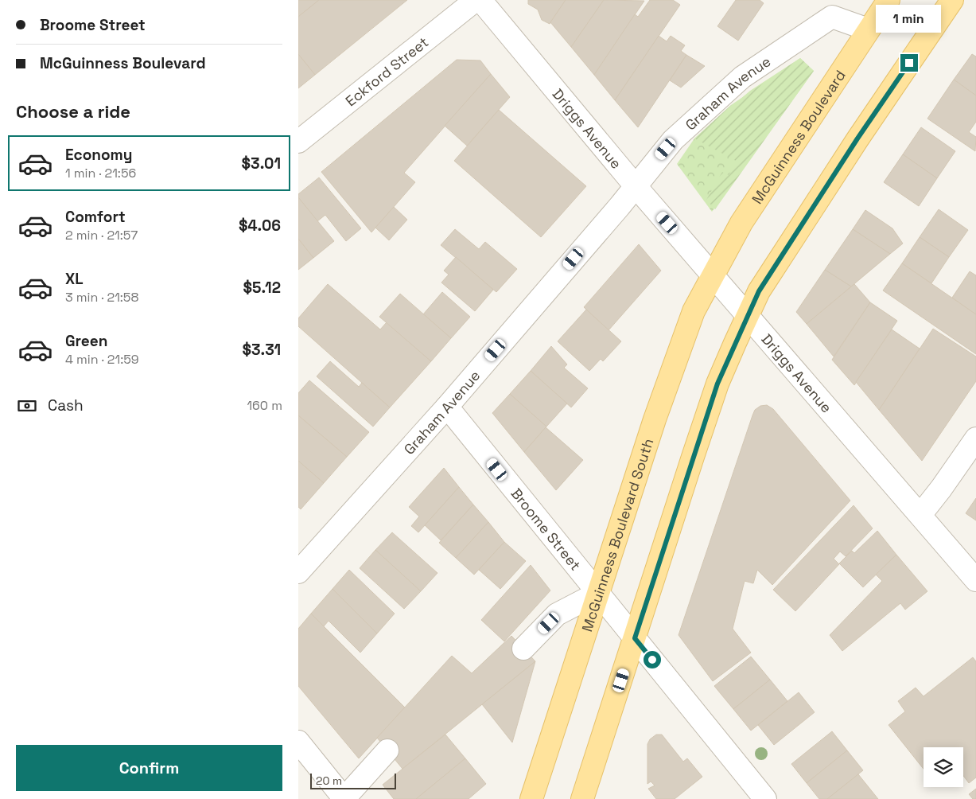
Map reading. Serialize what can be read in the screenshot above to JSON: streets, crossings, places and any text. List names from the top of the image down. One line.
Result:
{"streets":{"main road":["McGuinness Boulevard","McGuinness Boulevard South"],"street":["Eckford Street","Graham Avenue","Driggs Avenue","Broome Street"]},"crossings":[["Graham Avenue","Driggs Avenue"],["Graham Avenue","McGuinness Boulevard"],["Graham Avenue","Broome Street"],["Driggs Avenue","McGuinness Boulevard"],["Driggs Avenue","McGuinness Boulevard South"],["McGuinness Boulevard","McGuinness Boulevard South"],["Broome Street","McGuinness Boulevard South"]],"scale_bar":"20 m","page":{"banner":["Broome Street","McGuinness Boulevard"],"bubble":"1 min","heading":"Choose a ride","list":[{"name":"Economy","note":"1 min · 21:56","value":"$3.01"},{"name":"Comfort","note":"2 min · 21:57","value":"$4.06"},{"name":"XL","note":"3 min · 21:58","value":"$5.12"},{"name":"Green","note":"4 min · 21:59","value":"$3.31"}],"pay":["Cash","160 m"],"buttons":"Confirm","scale":"20 m"}}
